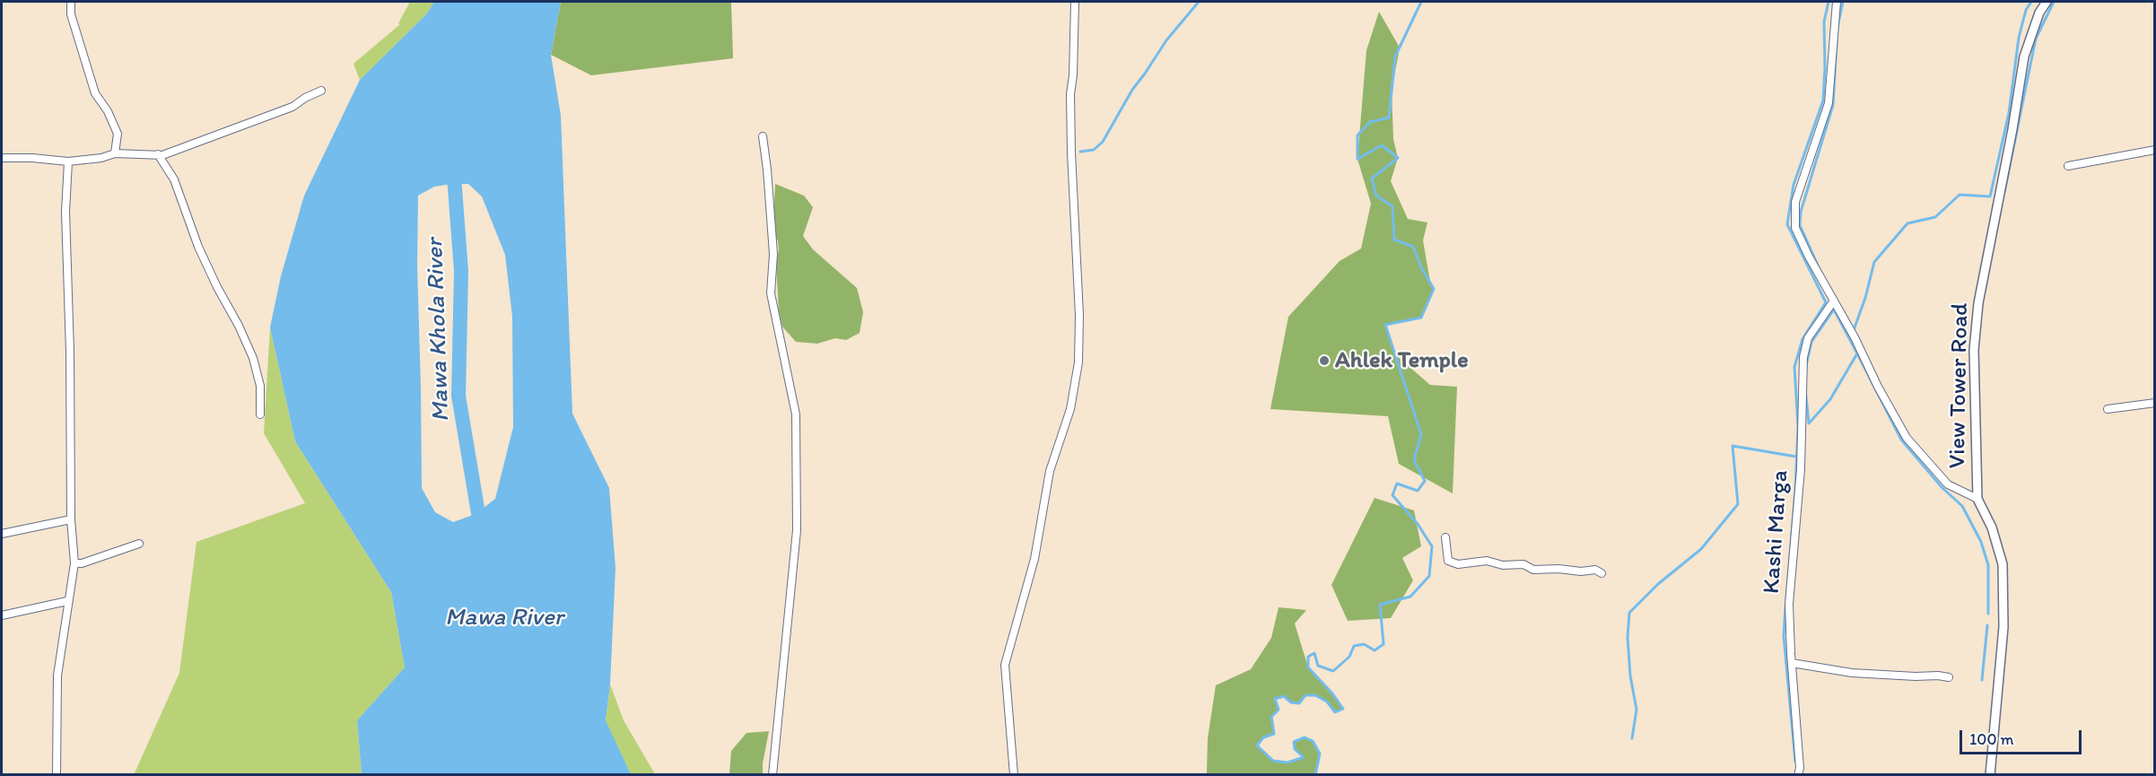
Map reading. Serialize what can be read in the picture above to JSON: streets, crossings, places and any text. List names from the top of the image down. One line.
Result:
{"streets":{"street":["View Tower Road","Kashi Marga"]},"water":["Mawa Khola River","Mawa River"],"places":["Ahlek Temple"],"scale_bar":"100 m"}
